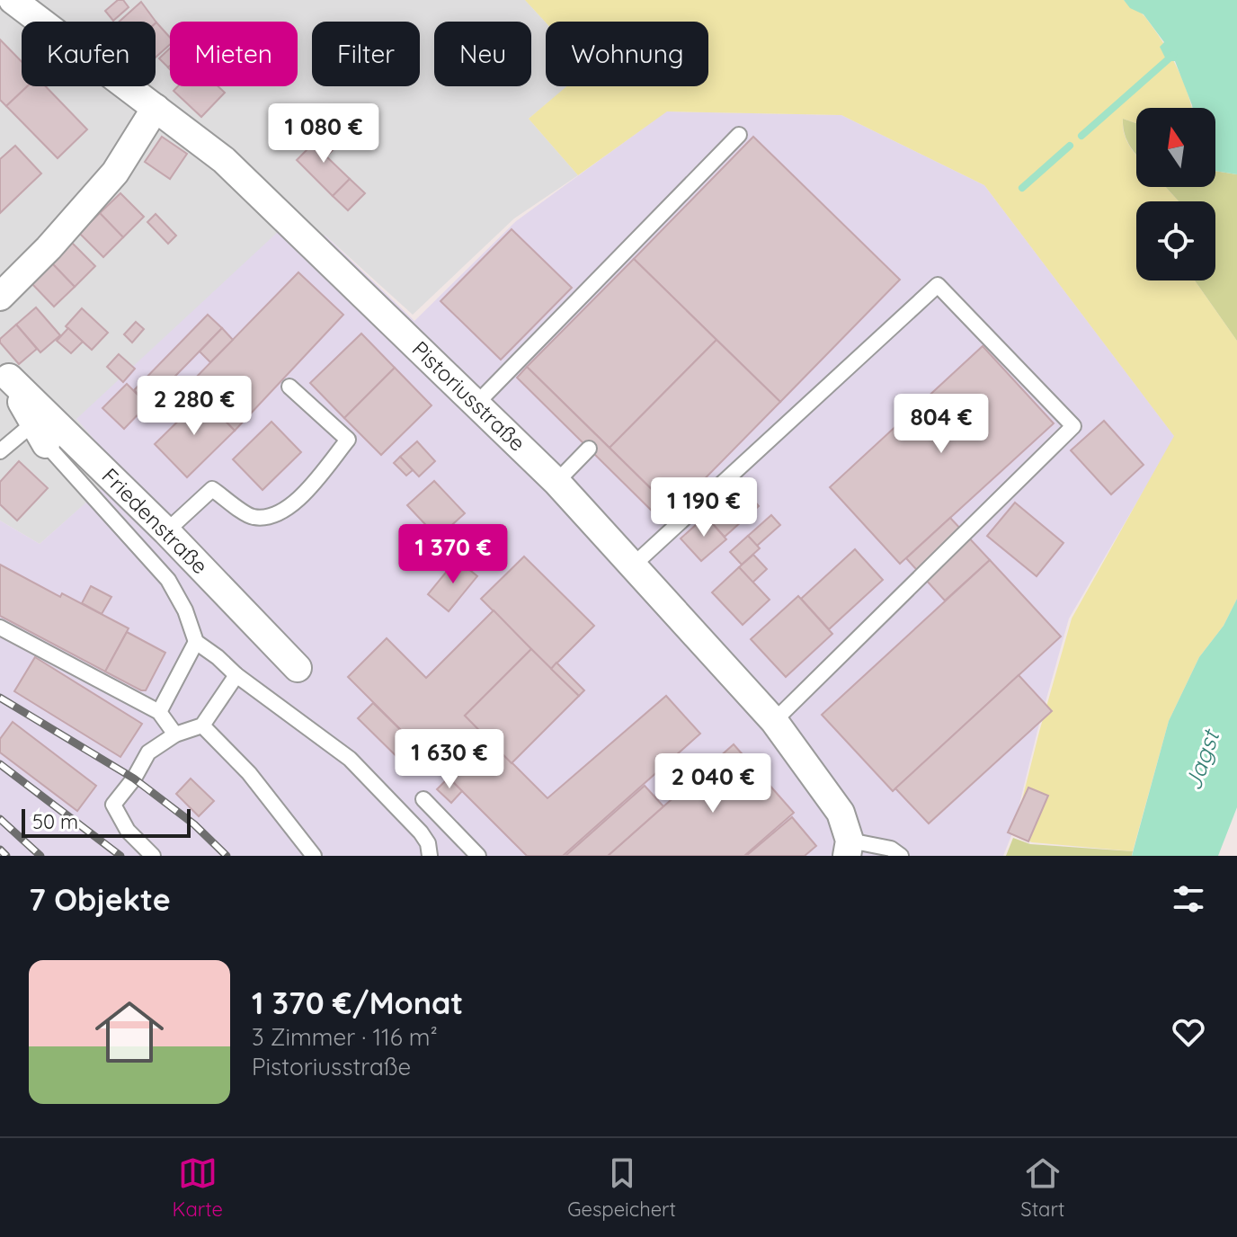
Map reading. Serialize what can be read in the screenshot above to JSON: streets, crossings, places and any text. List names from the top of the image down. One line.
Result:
{"streets":{"street":["Pistoriusstraße","Friedenstraße"]},"water":["Jagst"],"scale_bar":"50 m","north":"top","page":{"chip":["Kaufen","Mieten","Filter","Neu","Wohnung"],"price":["1 080 €","2 280 €","804 €","1 190 €","1 370 €","1 630 €","2 040 €"],"scale":"50 m","heading":"7 Objekte","list":[{"name":"1 370 €/Monat","note":"3 Zimmer · 116 m² · Pistoriusstraße"}],"tabs":["Karte","Gespeichert","Start"]}}
